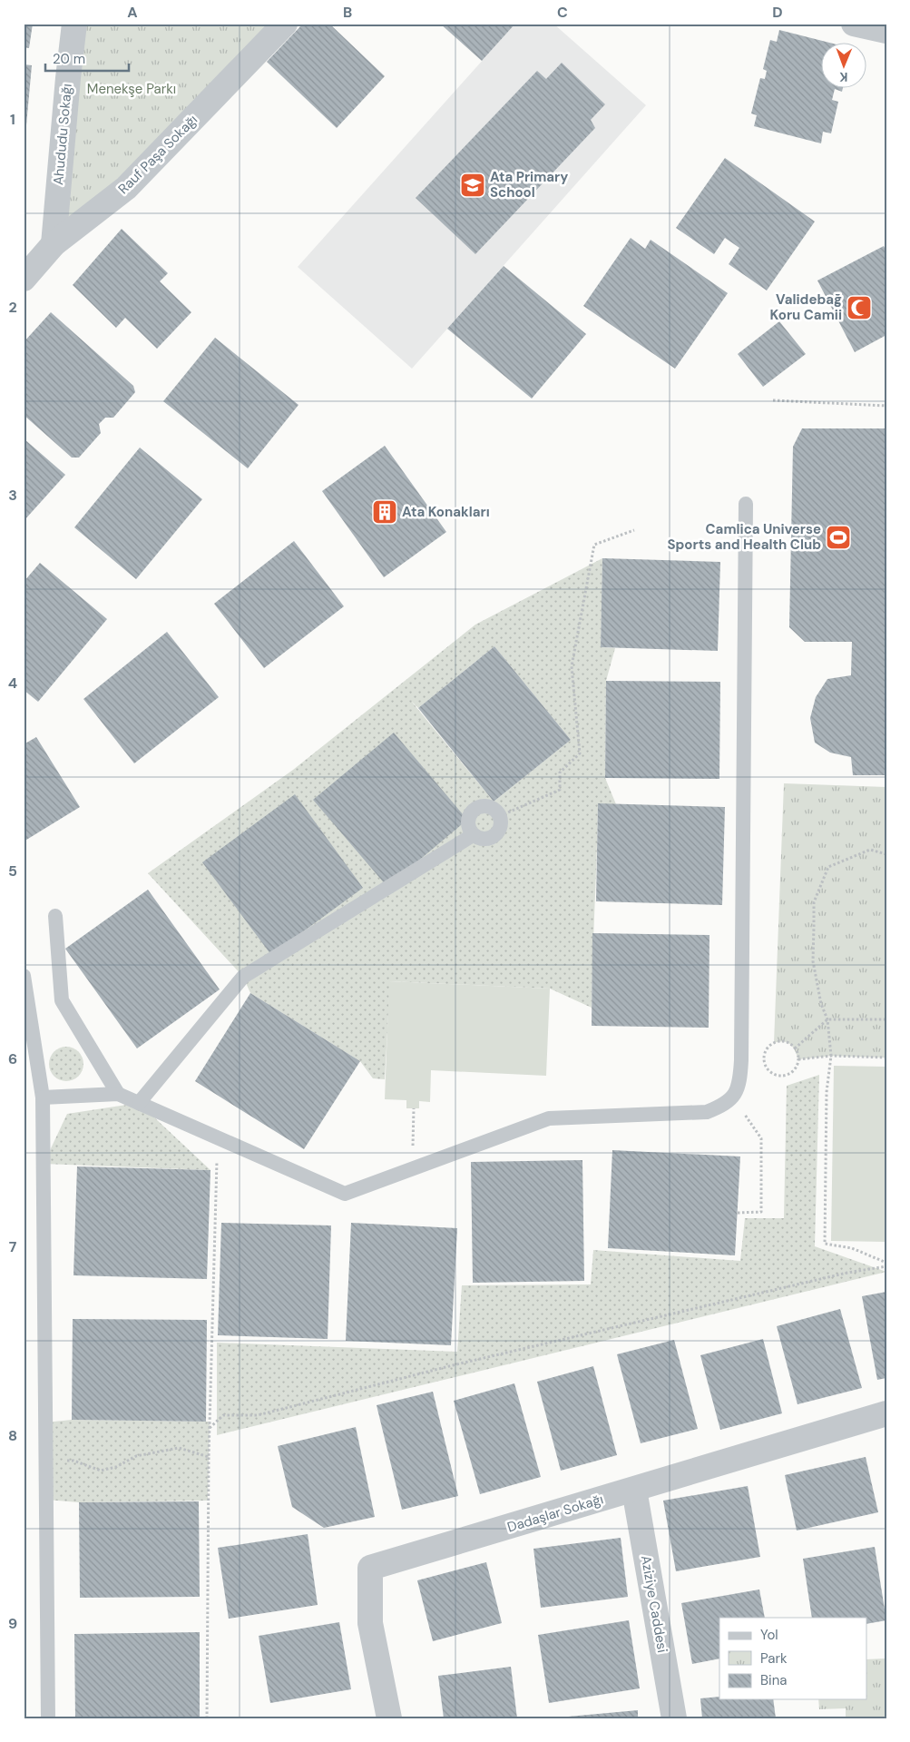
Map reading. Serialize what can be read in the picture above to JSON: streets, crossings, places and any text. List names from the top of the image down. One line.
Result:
{"streets":{"street":["Ahududu Sokağı","Rauf Paşa Sokağı","Dadaşlar Sokağı","Aziziye Caddesi"]},"crossings":[["Ahududu Sokağı","Rauf Paşa Sokağı"],["Dadaşlar Sokağı","Aziziye Caddesi"]],"parks":["Menekşe Parkı"],"places":{"school or university":["Ata Primary School"],"mosque":["Validebağ Koru Camii"],"building":["Ata Konakları"],"sports":["Camlica Universe Sports and Health Club"]},"legend":["Yol","Park","Bina"],"scale_bar":"20 m","north":"bottom","grid":{"columns":["A","B","C","D"],"rows":["1","2","3","4","5","6","7","8","9"]}}
